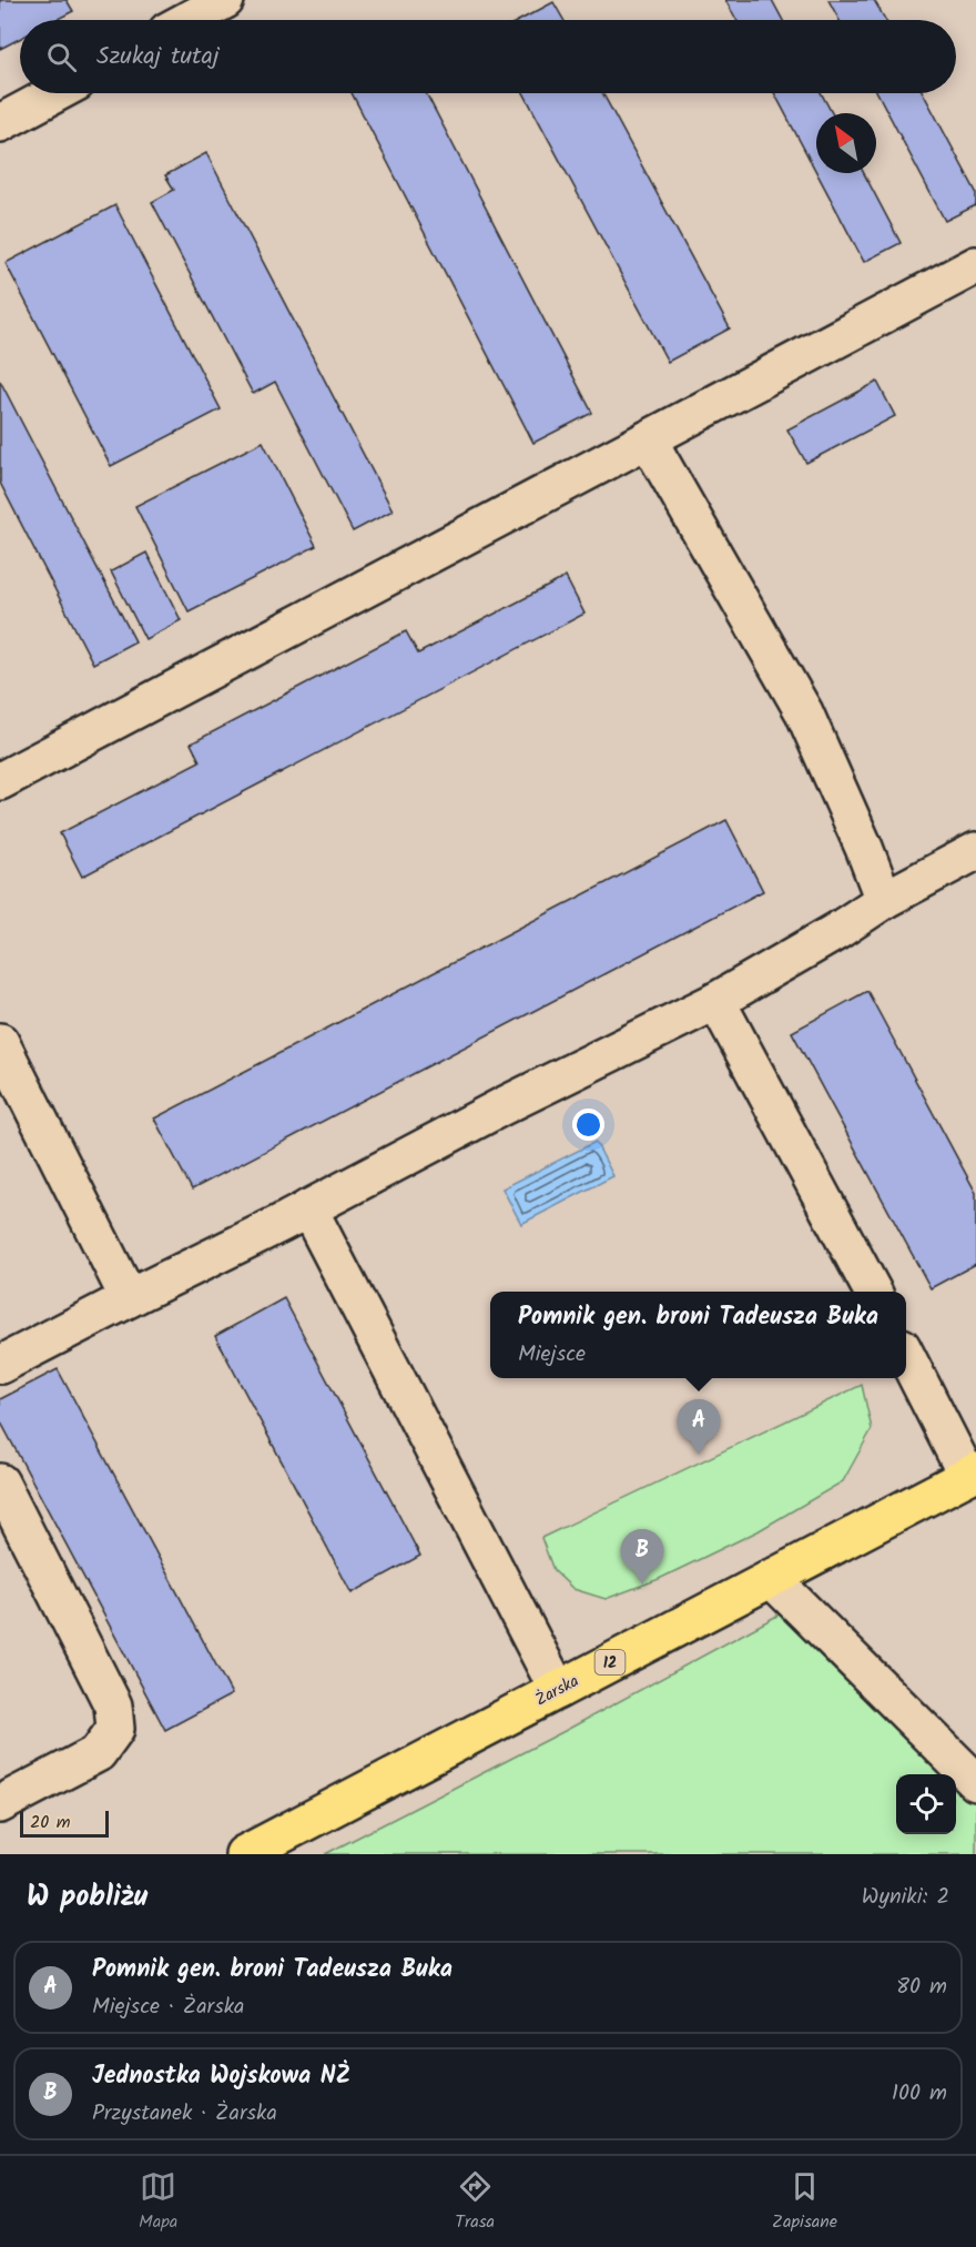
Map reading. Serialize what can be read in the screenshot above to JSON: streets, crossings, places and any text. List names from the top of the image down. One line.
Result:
{"streets":{"main road":["12","Żarska"]},"scale_bar":"20 m","north":"top left","page":{"search":"Szukaj tutaj","popup":["Pomnik gen. broni Tadeusza Buka","Miejsce"],"pins":["A","B"],"scale":"20 m","heading":["W pobliżu","Wyniki: 2"],"list":[{"mark":"A","name":"Pomnik gen. broni Tadeusza Buka","note":"Miejsce · Żarska","value":"80 m"},{"mark":"B","name":"Jednostka Wojskowa NŻ","note":"Przystanek · Żarska","value":"100 m"}],"nav":["Mapa","Trasa","Zapisane"]}}
